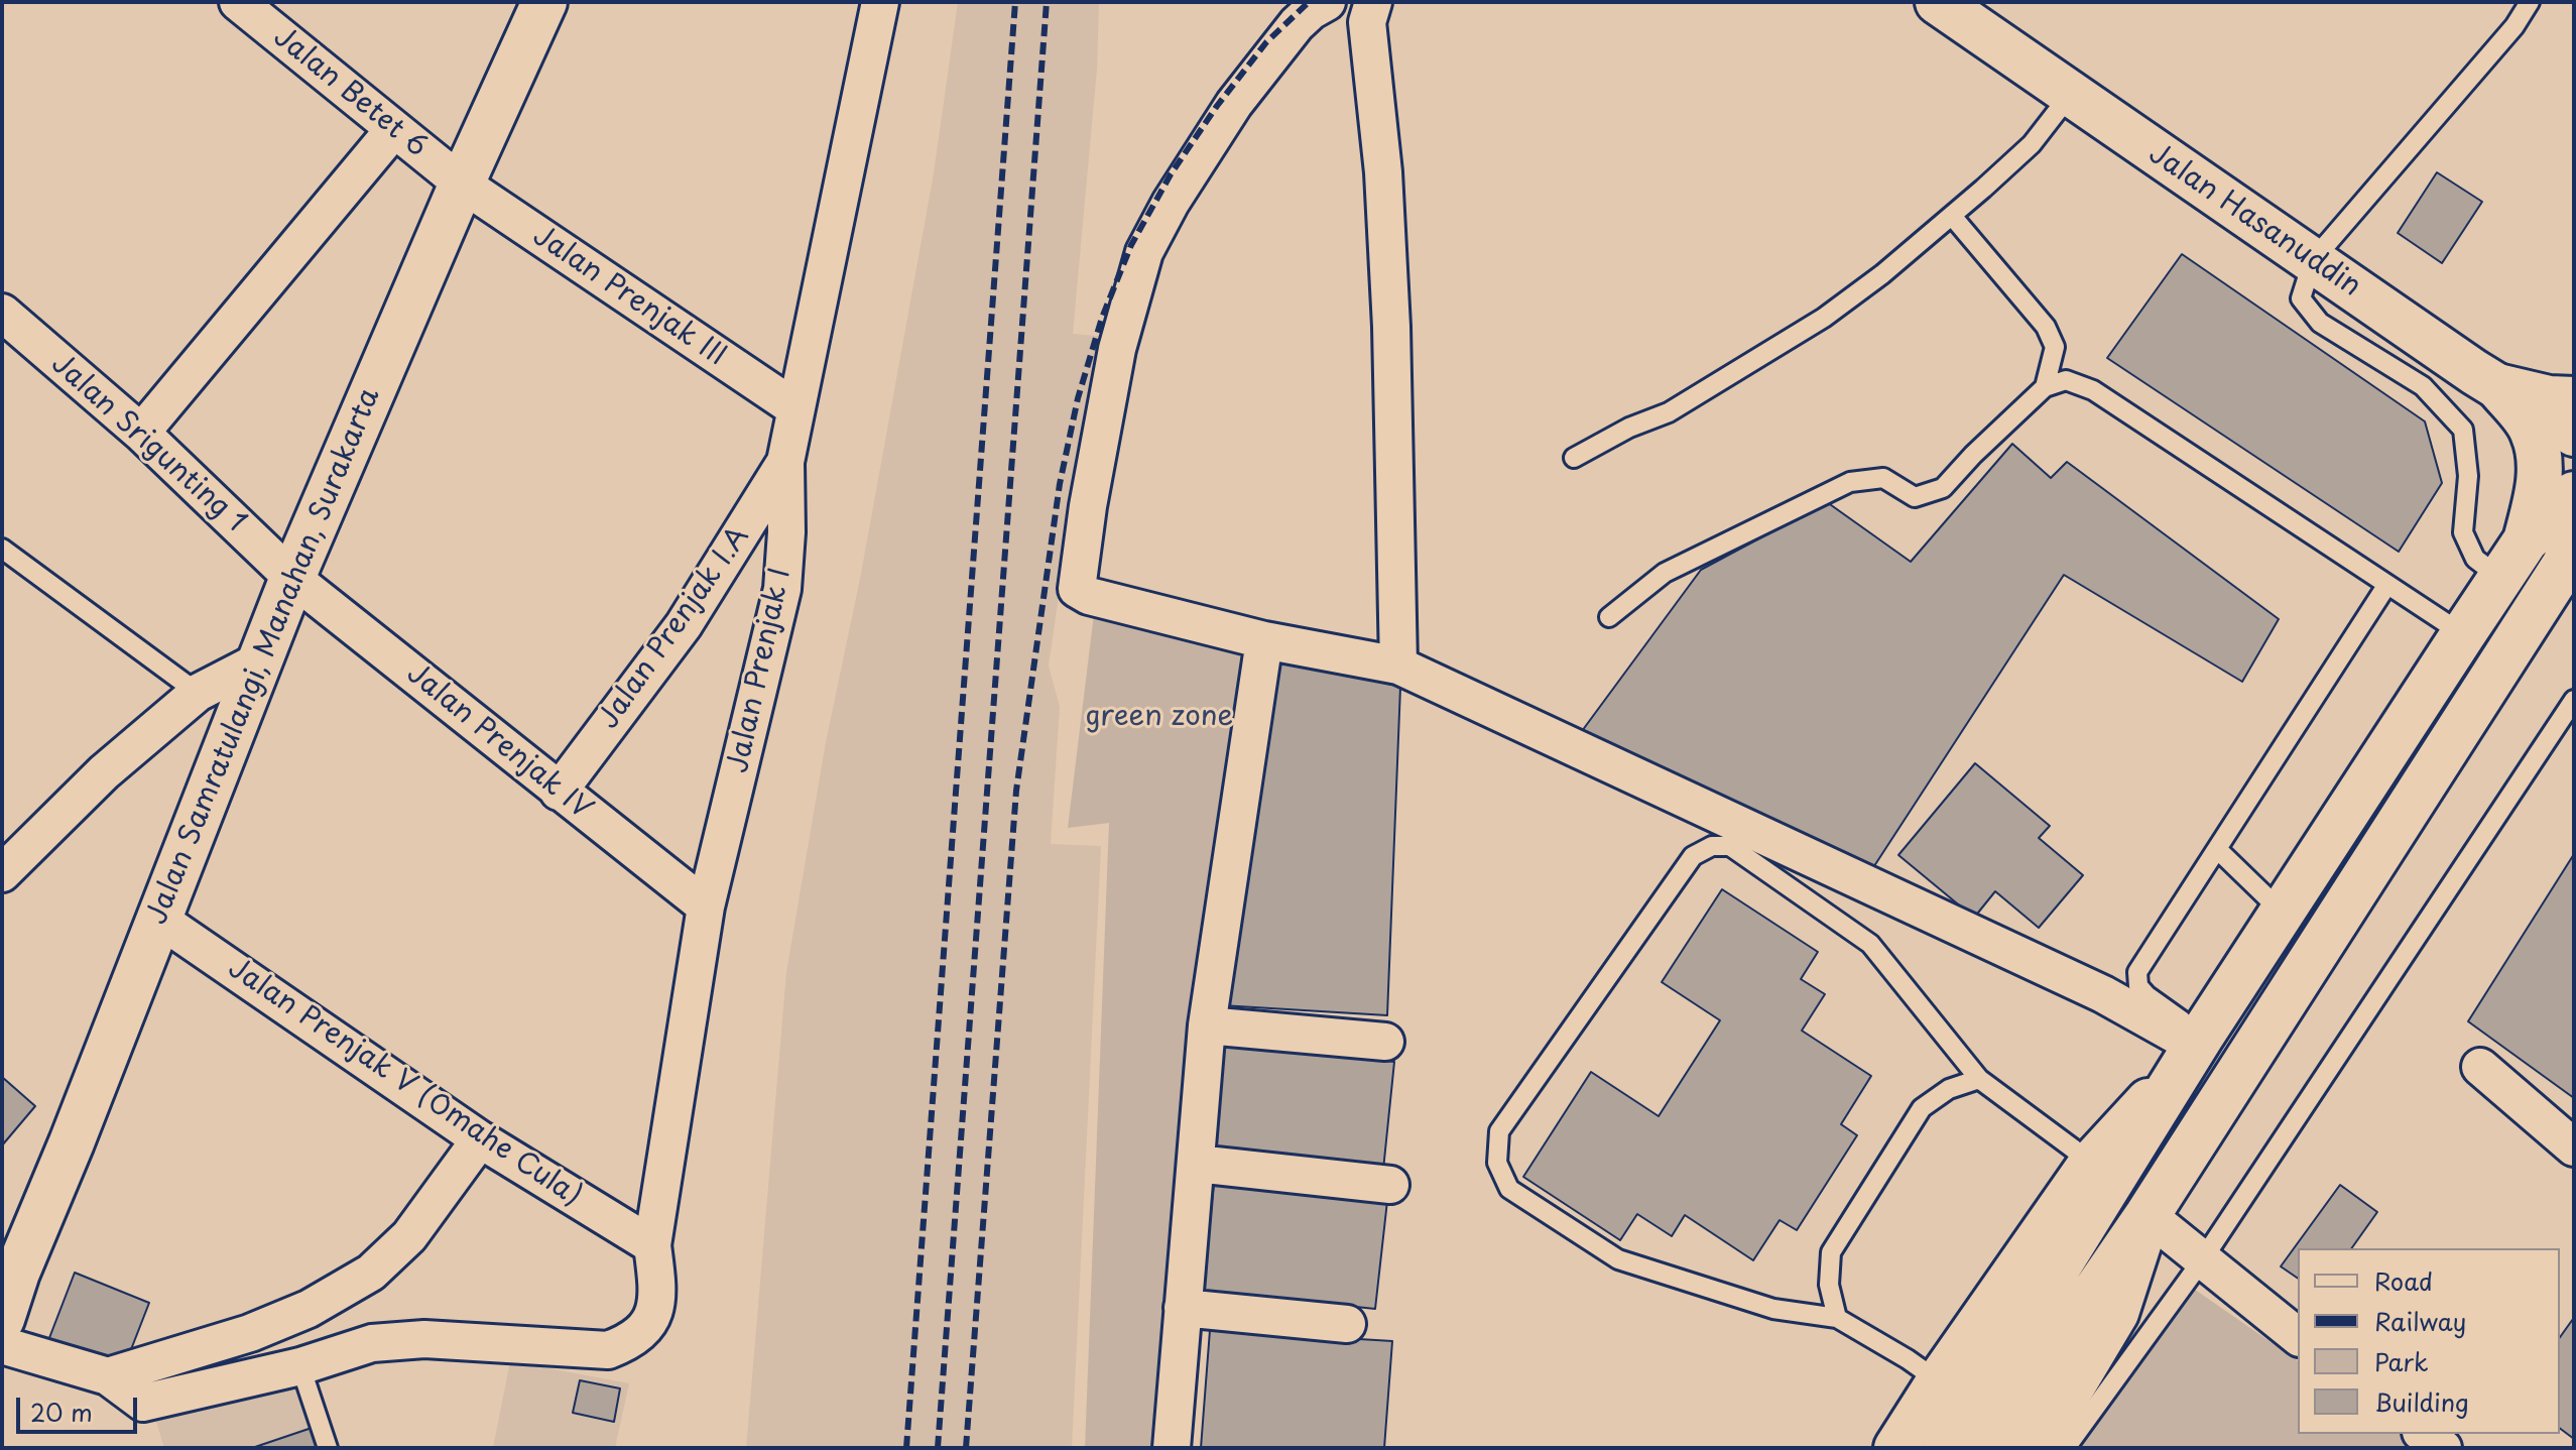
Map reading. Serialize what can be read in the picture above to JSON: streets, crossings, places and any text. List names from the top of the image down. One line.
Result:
{"streets":{"main road":["Jalan Hasanuddin","Jalan Samratulangi, Manahan, Surakarta"],"street":["Jalan Betet 6","Jalan Prenjak III","Jalan Srigunting 1","Jalan Prenjak I.A","Jalan Prenjak I","Jalan Prenjak IV","Jalan Prenjak V (Omahe Cula)"]},"crossings":[["Jalan Betet 6","Jalan Prenjak III"],["Jalan Betet 6","Jalan Samratulangi, Manahan, Surakarta"],["Jalan Prenjak III","Jalan Samratulangi, Manahan, Surakarta"],["Jalan Prenjak III","Jalan Prenjak I"],["Jalan Srigunting 1","Jalan Samratulangi, Manahan, Surakarta"],["Jalan Srigunting 1","Jalan Prenjak IV"],["Jalan Prenjak I.A","Jalan Prenjak I"],["Jalan Prenjak I.A","Jalan Prenjak IV"],["Jalan Samratulangi, Manahan, Surakarta","Jalan Prenjak IV"],["Jalan Samratulangi, Manahan, Surakarta","Jalan Prenjak V (Omahe Cula)"],["Jalan Prenjak I","Jalan Prenjak IV"],["Jalan Prenjak I","Jalan Prenjak V (Omahe Cula)"]],"parks":["green zone"],"legend":["Road","Railway","Park","Building"],"scale_bar":"20 m"}
